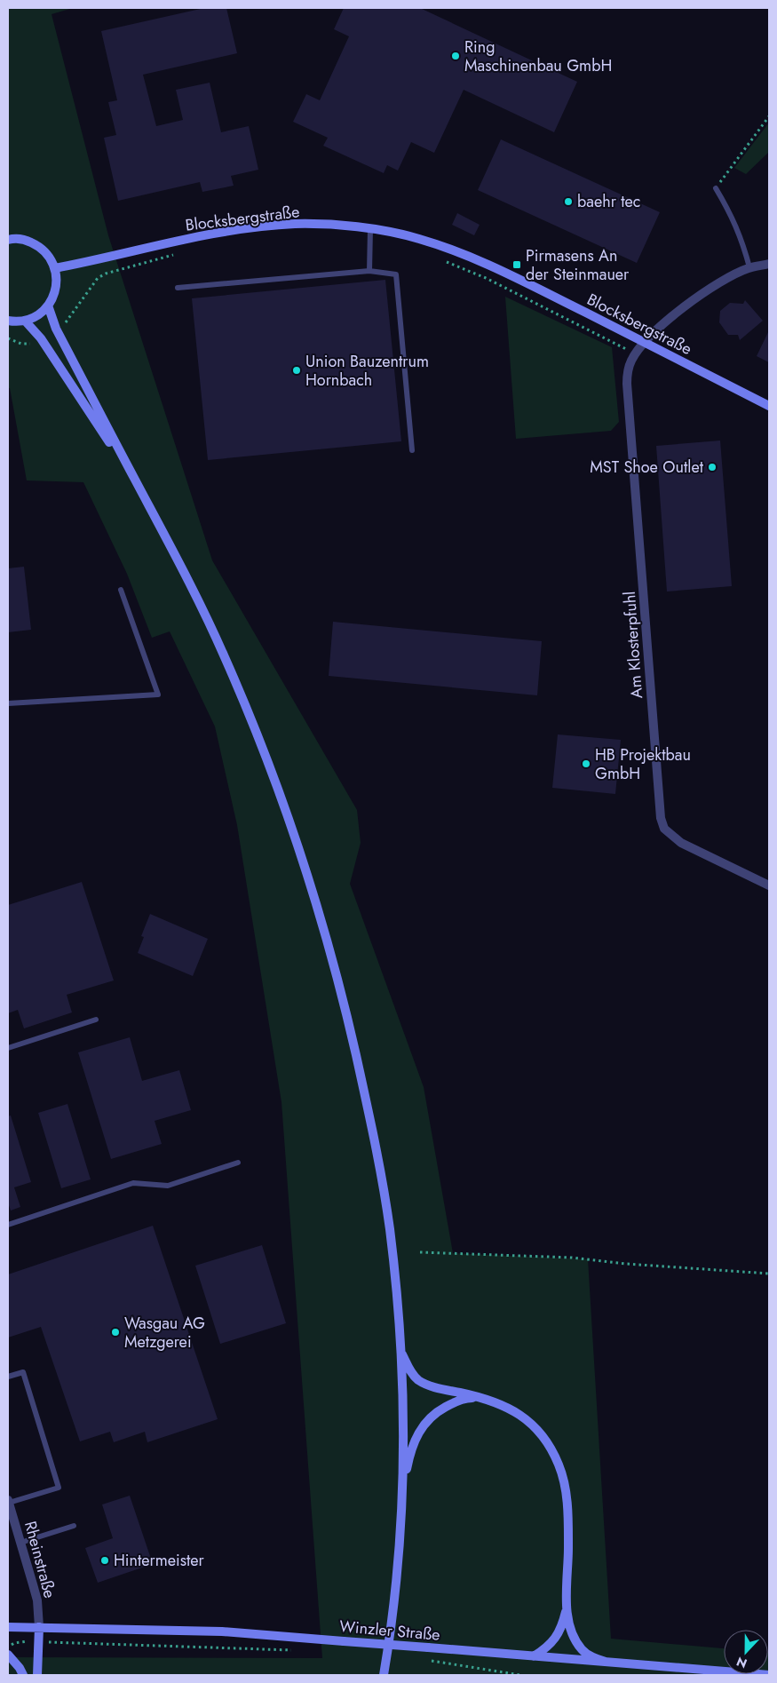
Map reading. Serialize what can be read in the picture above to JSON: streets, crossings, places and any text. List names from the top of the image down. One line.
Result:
{"streets":{"main road":["Blocksbergstraße","Winzler Straße"],"street":["Am Klosterpfuhl","Rheinstraße"]},"crossings":[["Blocksbergstraße","Am Klosterpfuhl"],["Rheinstraße","Winzler Straße"]],"places":{"other":["Ring Maschinenbau GmbH","baehr tec","Union Bauzentrum Hornbach","MST Shoe Outlet","HB Projektbau GmbH","Wasgau AG Metzgerei","Hintermeister"],"transit":["Pirmasens An der Steinmauer"]},"north":"bottom"}
